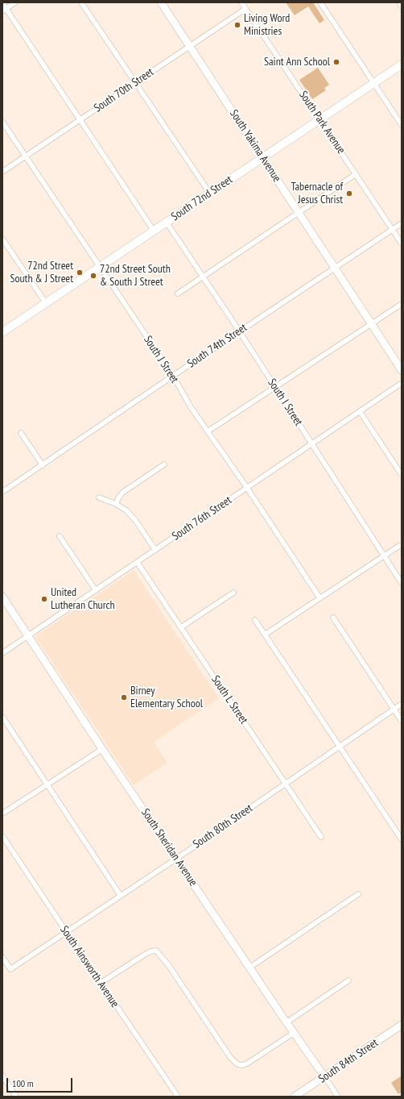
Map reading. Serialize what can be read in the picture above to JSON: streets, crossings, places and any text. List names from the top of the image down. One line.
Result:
{"streets":{"main road":["South 72nd Street"],"street":["South 70th Street","South Park Avenue","South Yakima Avenue","South 74th Street","South J Street","South I Street","South 76th Street","South L Street","South 80th Street","South Sheridan Avenue","South Ainsworth Avenue","South 84th Street"]},"crossings":[["South 70th Street","South Park Avenue"],["South 70th Street","South Yakima Avenue"],["South 70th Street","South J Street"],["South Park Avenue","South 72nd Street"],["South Park Avenue","South 74th Street"],["South Yakima Avenue","South 72nd Street"],["South Yakima Avenue","South 74th Street"],["South 72nd Street","South J Street"],["South 72nd Street","South I Street"],["South 74th Street","South J Street"],["South 74th Street","South I Street"],["South J Street","South 76th Street"],["South I Street","South 76th Street"],["South 76th Street","South L Street"],["South 76th Street","South Sheridan Avenue"],["South L Street","South 80th Street"],["South 80th Street","South Sheridan Avenue"],["South 80th Street","South Ainsworth Avenue"],["South Sheridan Avenue","South 84th Street"]],"places":["Living Word Ministries","Saint Ann School","Tabernacle of Jesus Christ","72nd Street South & J Street","72nd Street South & South J Street","United Lutheran Church","Birney Elementary School"],"scale_bar":"100 m"}
